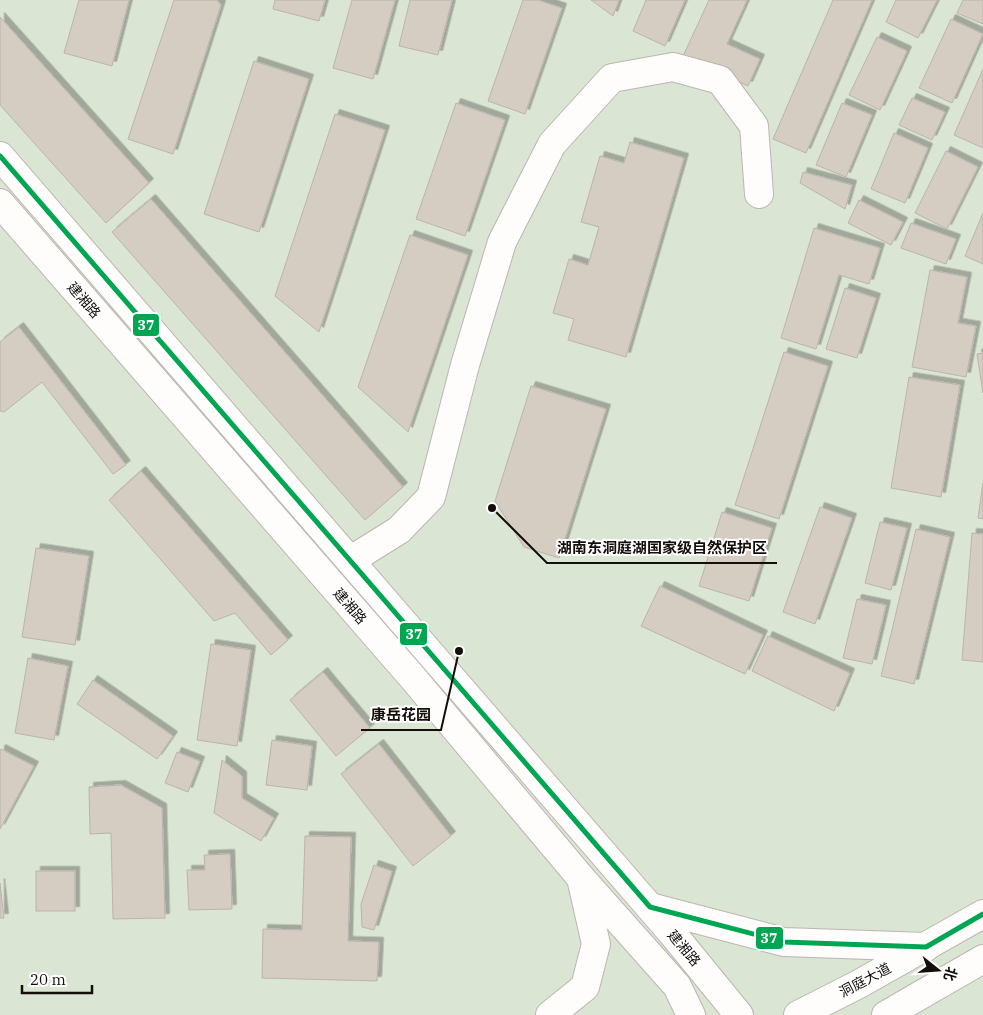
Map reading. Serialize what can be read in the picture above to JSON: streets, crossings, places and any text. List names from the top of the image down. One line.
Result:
{"streets":{"main road":["建湘路","洞庭大道"]},"places":["湖南东洞庭湖国家级自然保护区","康岳花园"],"lines":["transit line 37"],"scale_bar":"20 m","north":"right"}
